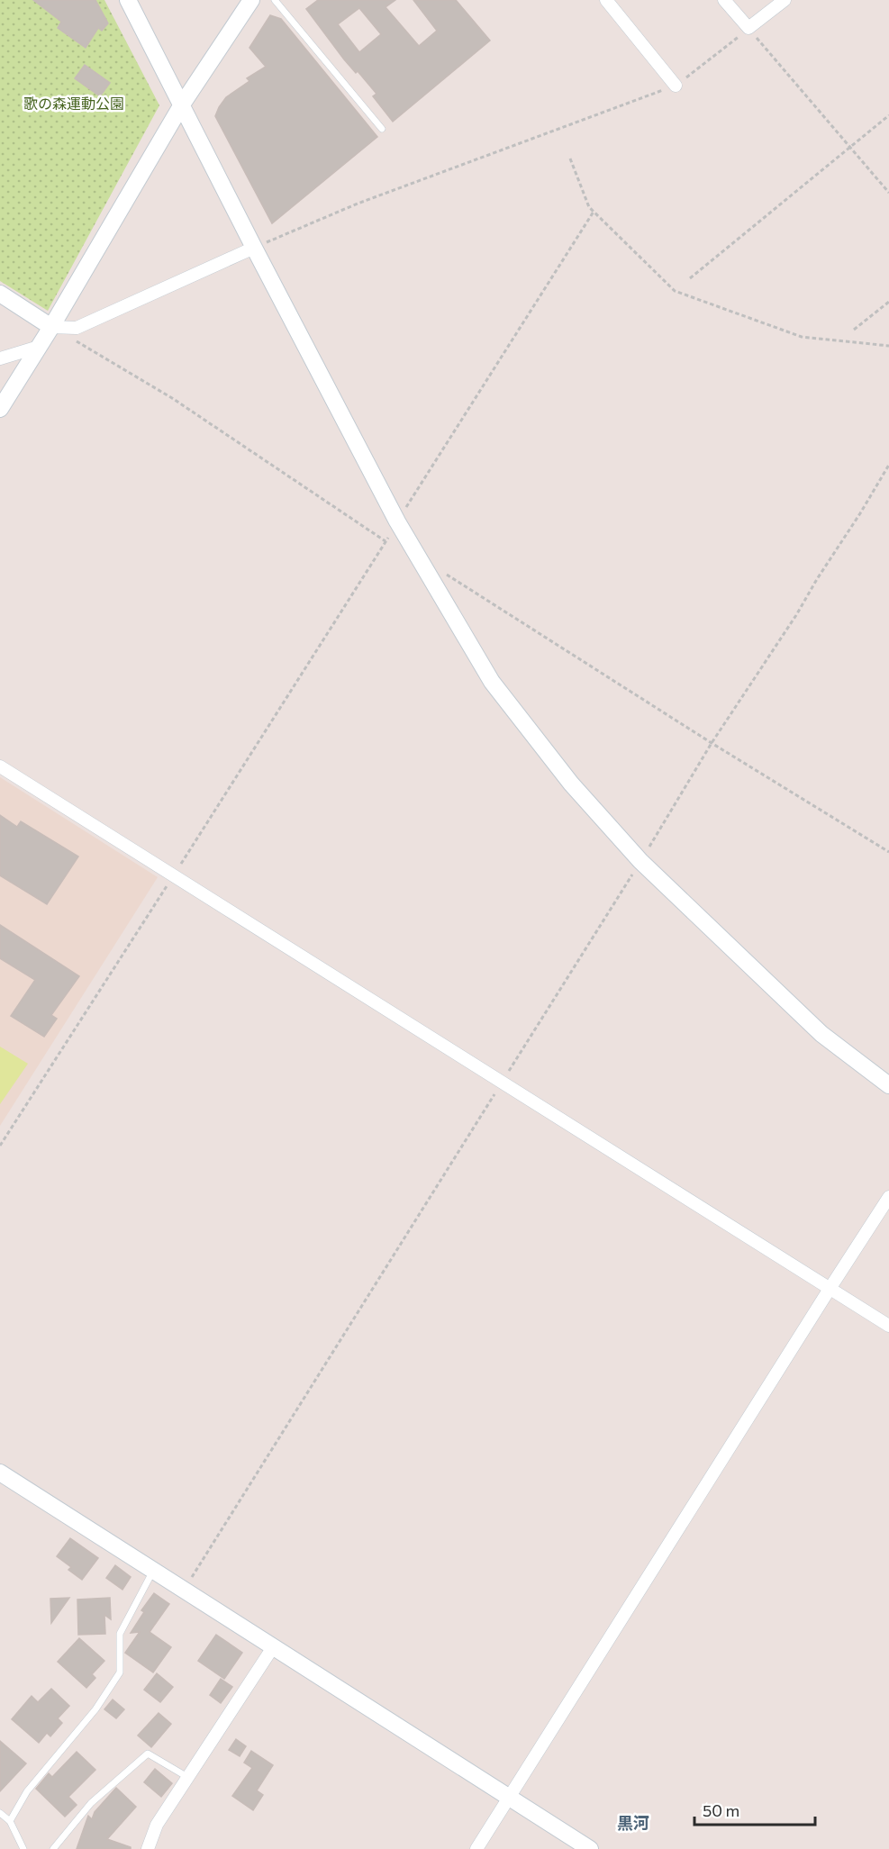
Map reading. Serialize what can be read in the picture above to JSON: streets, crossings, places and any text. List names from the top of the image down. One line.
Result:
{"districts":["黒河"],"parks":["歌の森運動公園"],"scale_bar":"50 m"}
